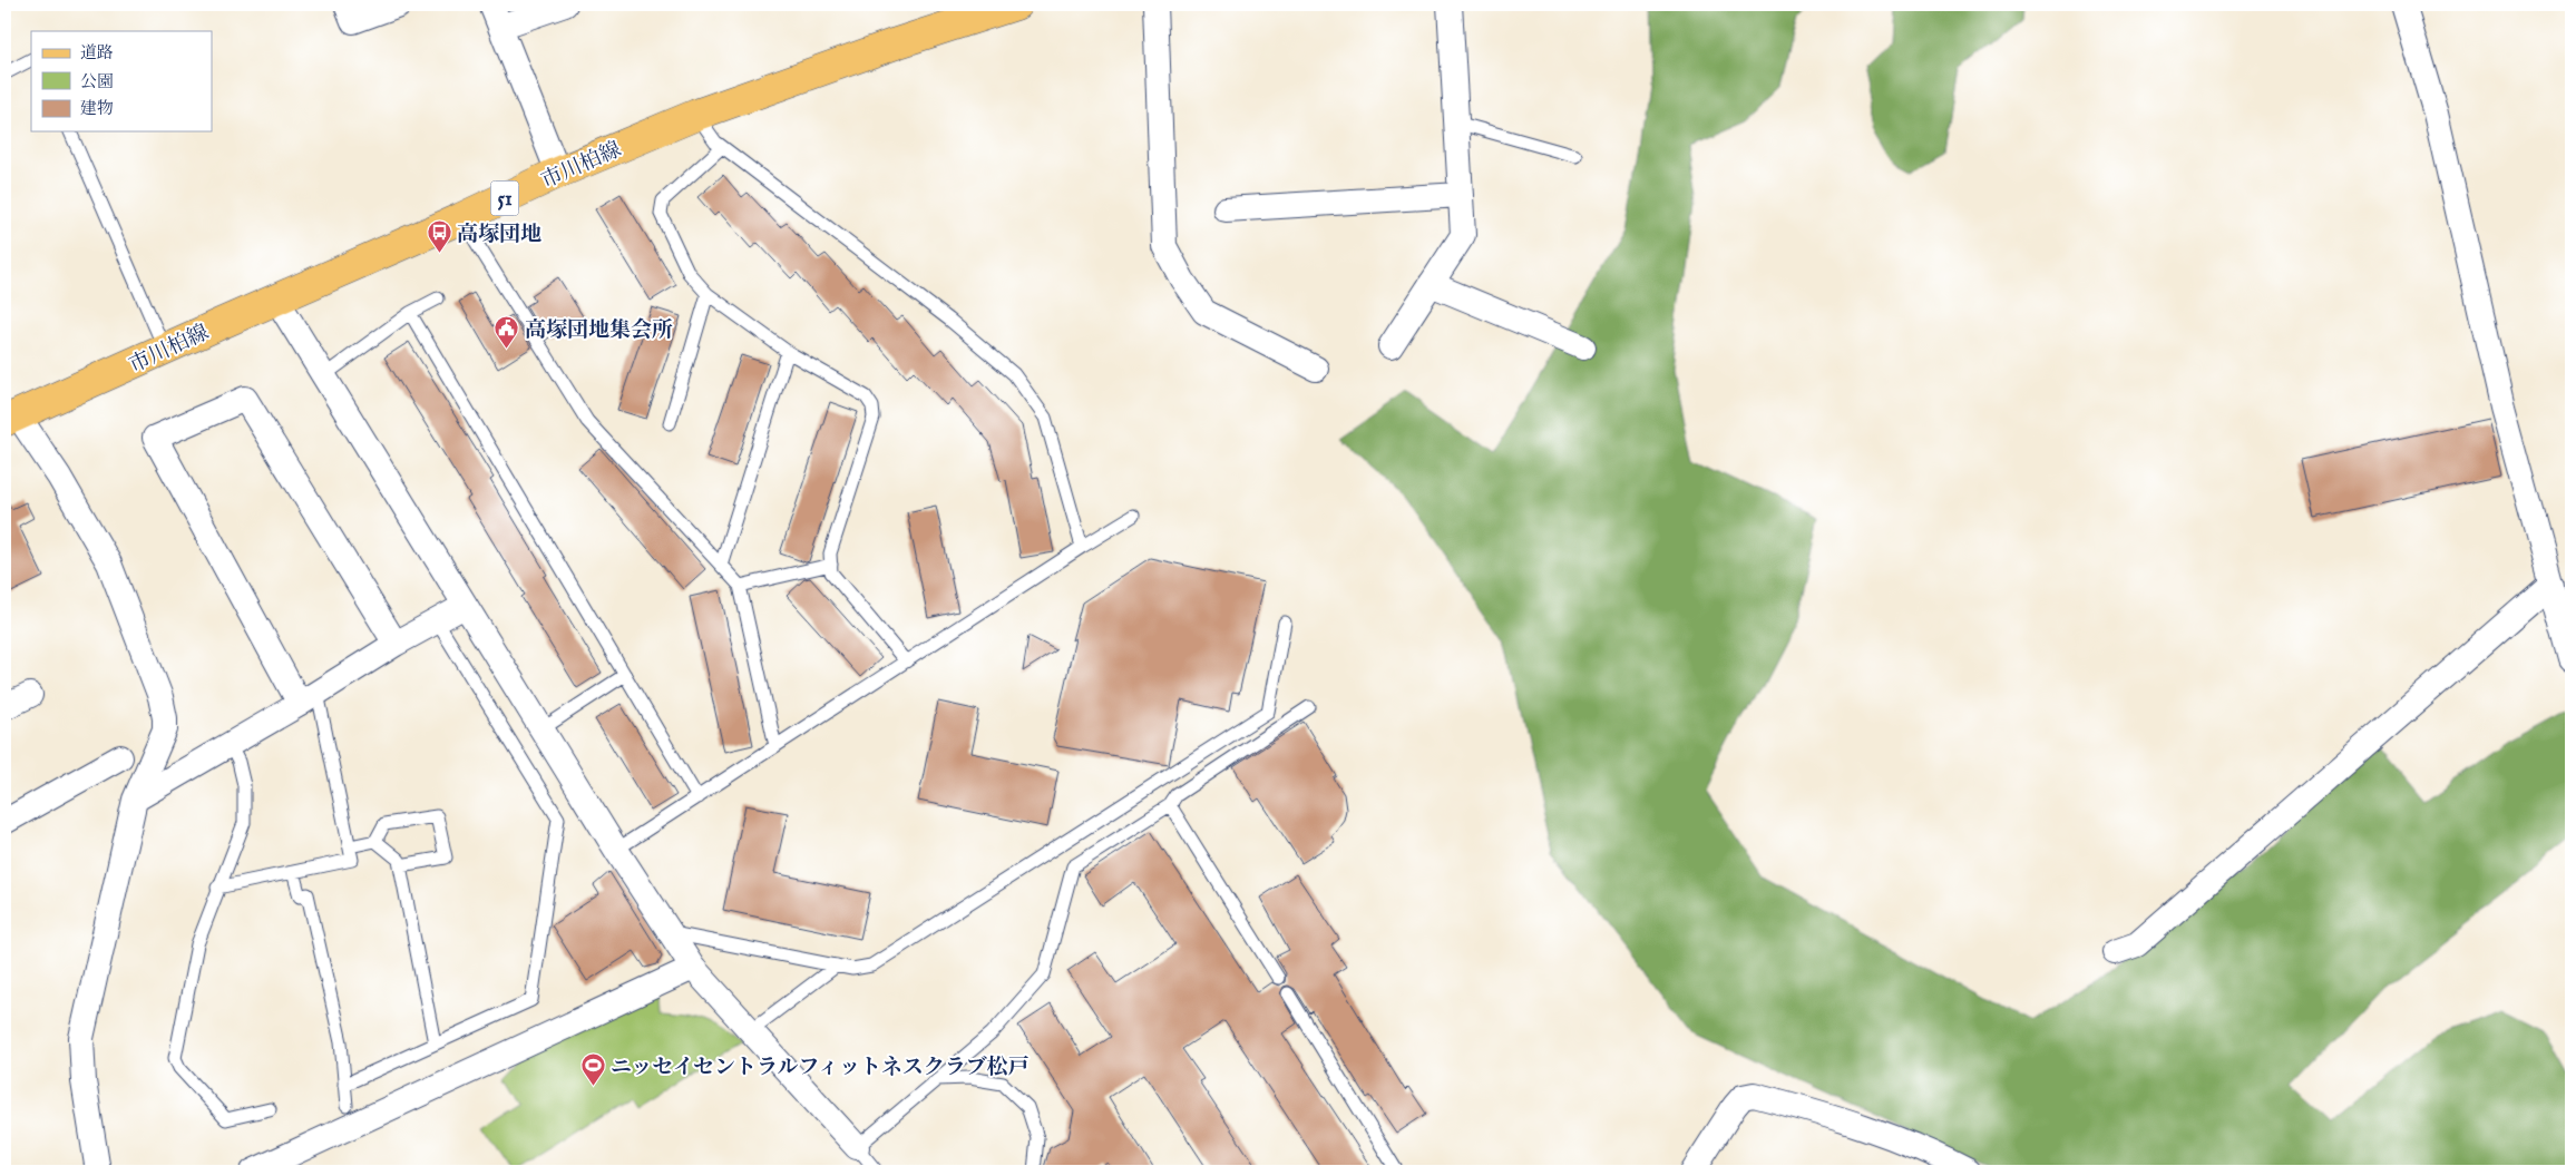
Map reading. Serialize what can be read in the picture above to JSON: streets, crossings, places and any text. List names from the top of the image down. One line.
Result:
{"streets":{"main road":["市川柏線","51"]},"places":{"bus stop":["高塚団地"],"public building":["高塚団地集会所"],"sports":["ニッセイセントラルフィットネスクラブ松戸"]},"legend":["道路","公園","建物"]}
